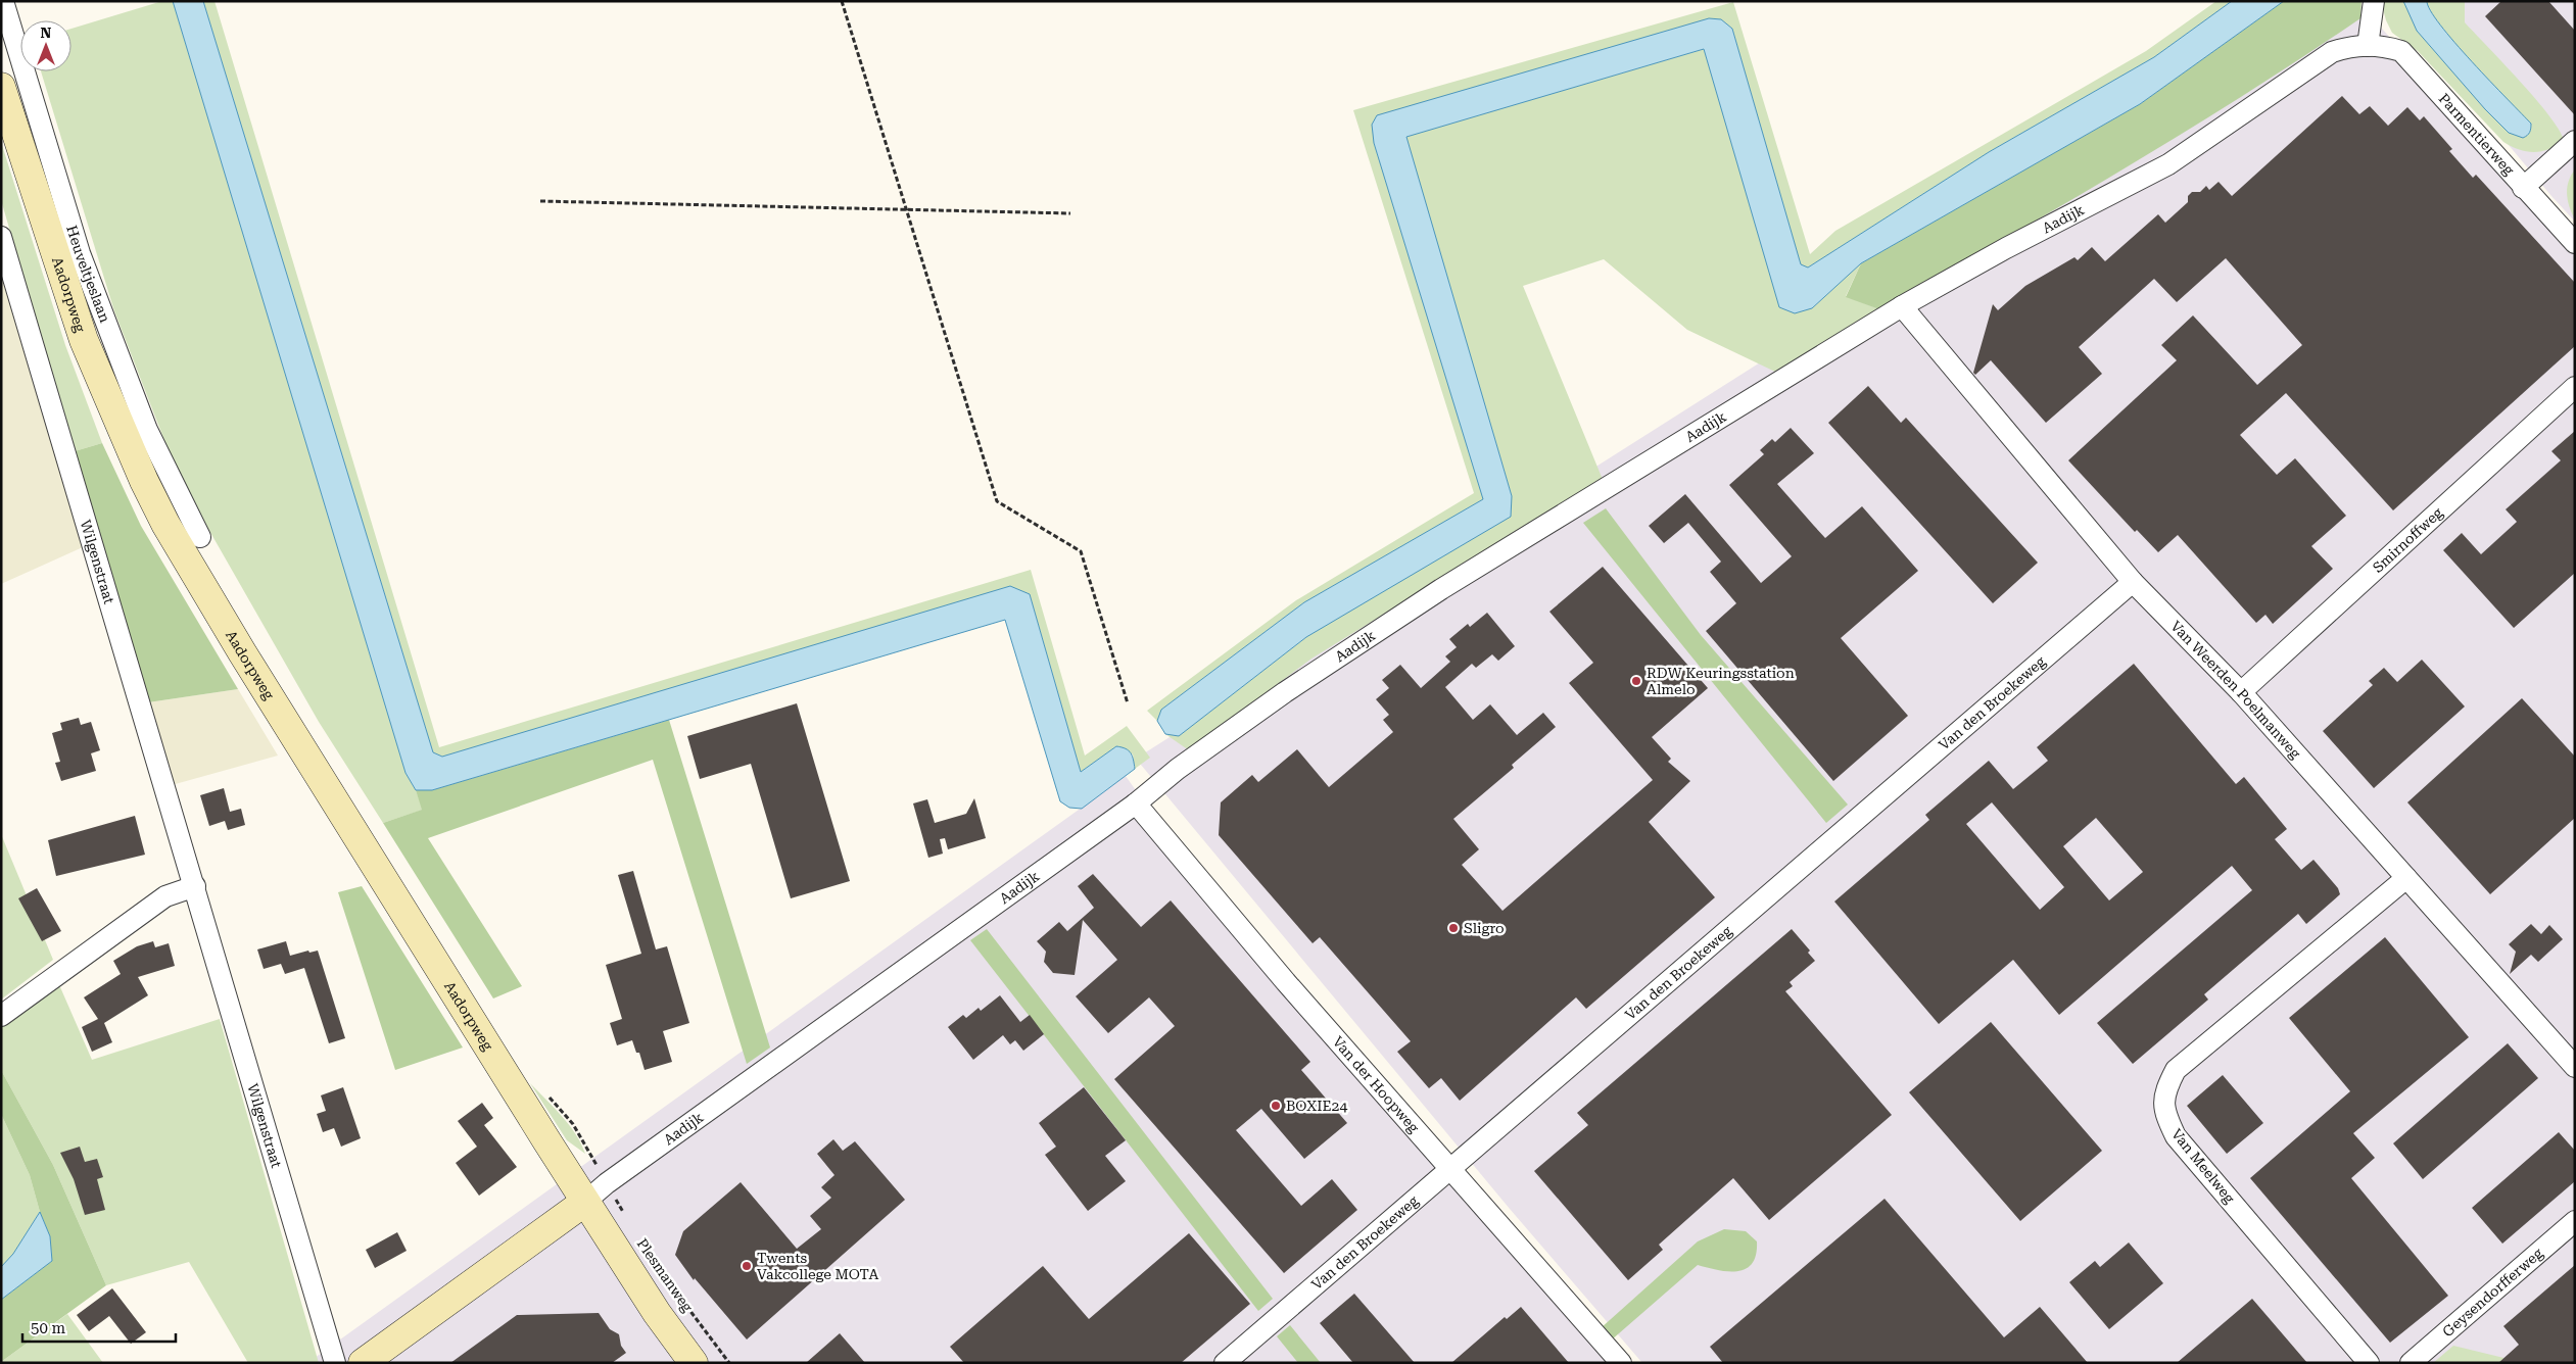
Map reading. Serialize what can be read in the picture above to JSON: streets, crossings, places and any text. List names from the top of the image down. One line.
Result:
{"streets":{"main road":["Aadijk","Aadorpweg","Plesmanweg"],"street":["Parmentierweg","Heuveltjeslaan","Smirnoffweg","Wilgenstraat","Van Weerden Poelmanweg","Van den Broekeweg","Van der Hoopweg","Van Meelweg","Geysendorfferweg"]},"crossings":[["Parmentierweg","Aadijk"],["Aadijk","Aadorpweg"],["Aadijk","Van Weerden Poelmanweg"],["Aadijk","Van der Hoopweg"],["Aadijk","Plesmanweg"],["Aadorpweg","Plesmanweg"],["Smirnoffweg","Van Weerden Poelmanweg"],["Van Weerden Poelmanweg","Van den Broekeweg"],["Van Weerden Poelmanweg","Van Meelweg"],["Van den Broekeweg","Van der Hoopweg"]],"places":["RDW Keuringsstation Almelo","Sligro","BOXIE24","Twents Vakcollege MOTA"],"scale_bar":"50 m","north":"top"}
